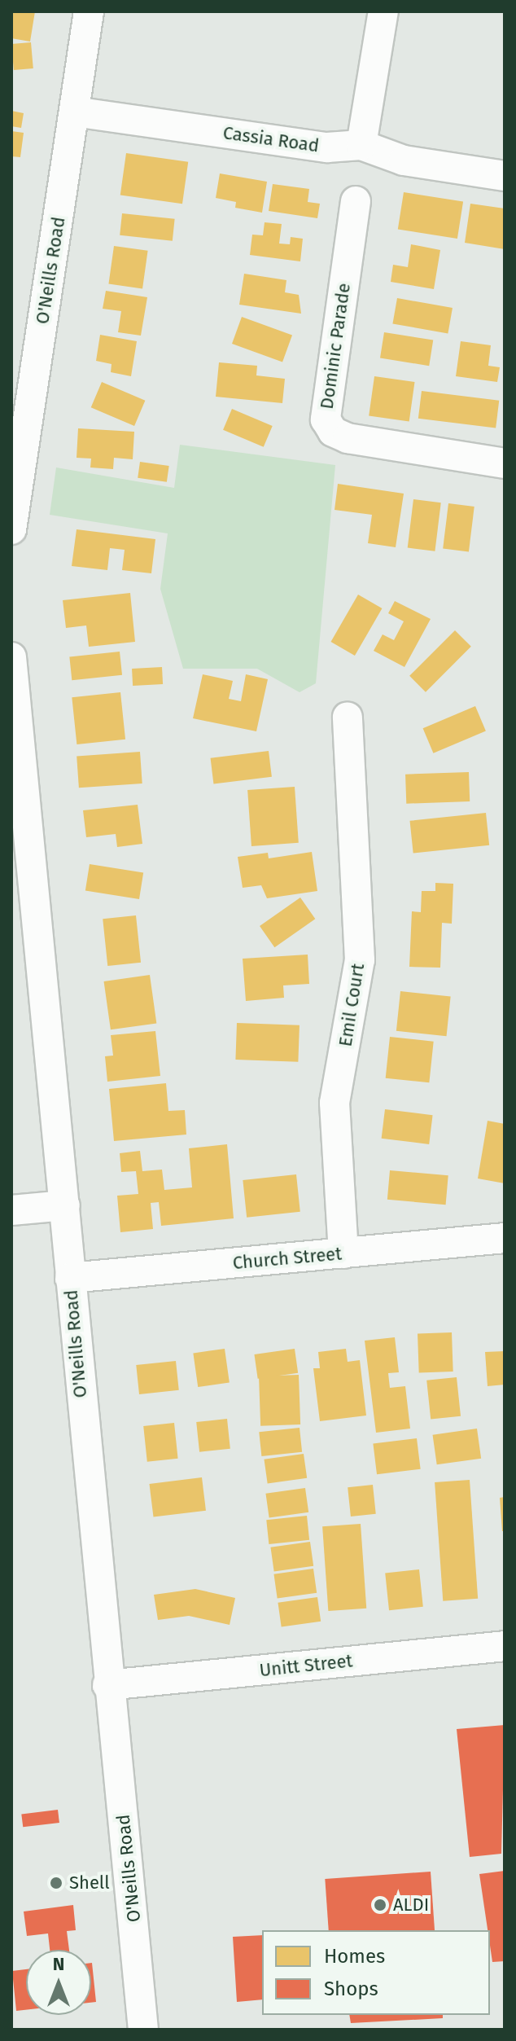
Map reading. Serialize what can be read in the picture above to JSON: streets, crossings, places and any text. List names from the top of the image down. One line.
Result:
{"streets":{"street":["Cassia Road","O'Neills Road","Dominic Parade","Emil Court","Church Street","Unitt Street"]},"crossings":[["Cassia Road","O'Neills Road"],["O'Neills Road","Church Street"],["O'Neills Road","Unitt Street"],["Emil Court","Church Street"]],"places":["Shell","ALDI"],"legend":["Homes","Shops"],"north":"top"}
